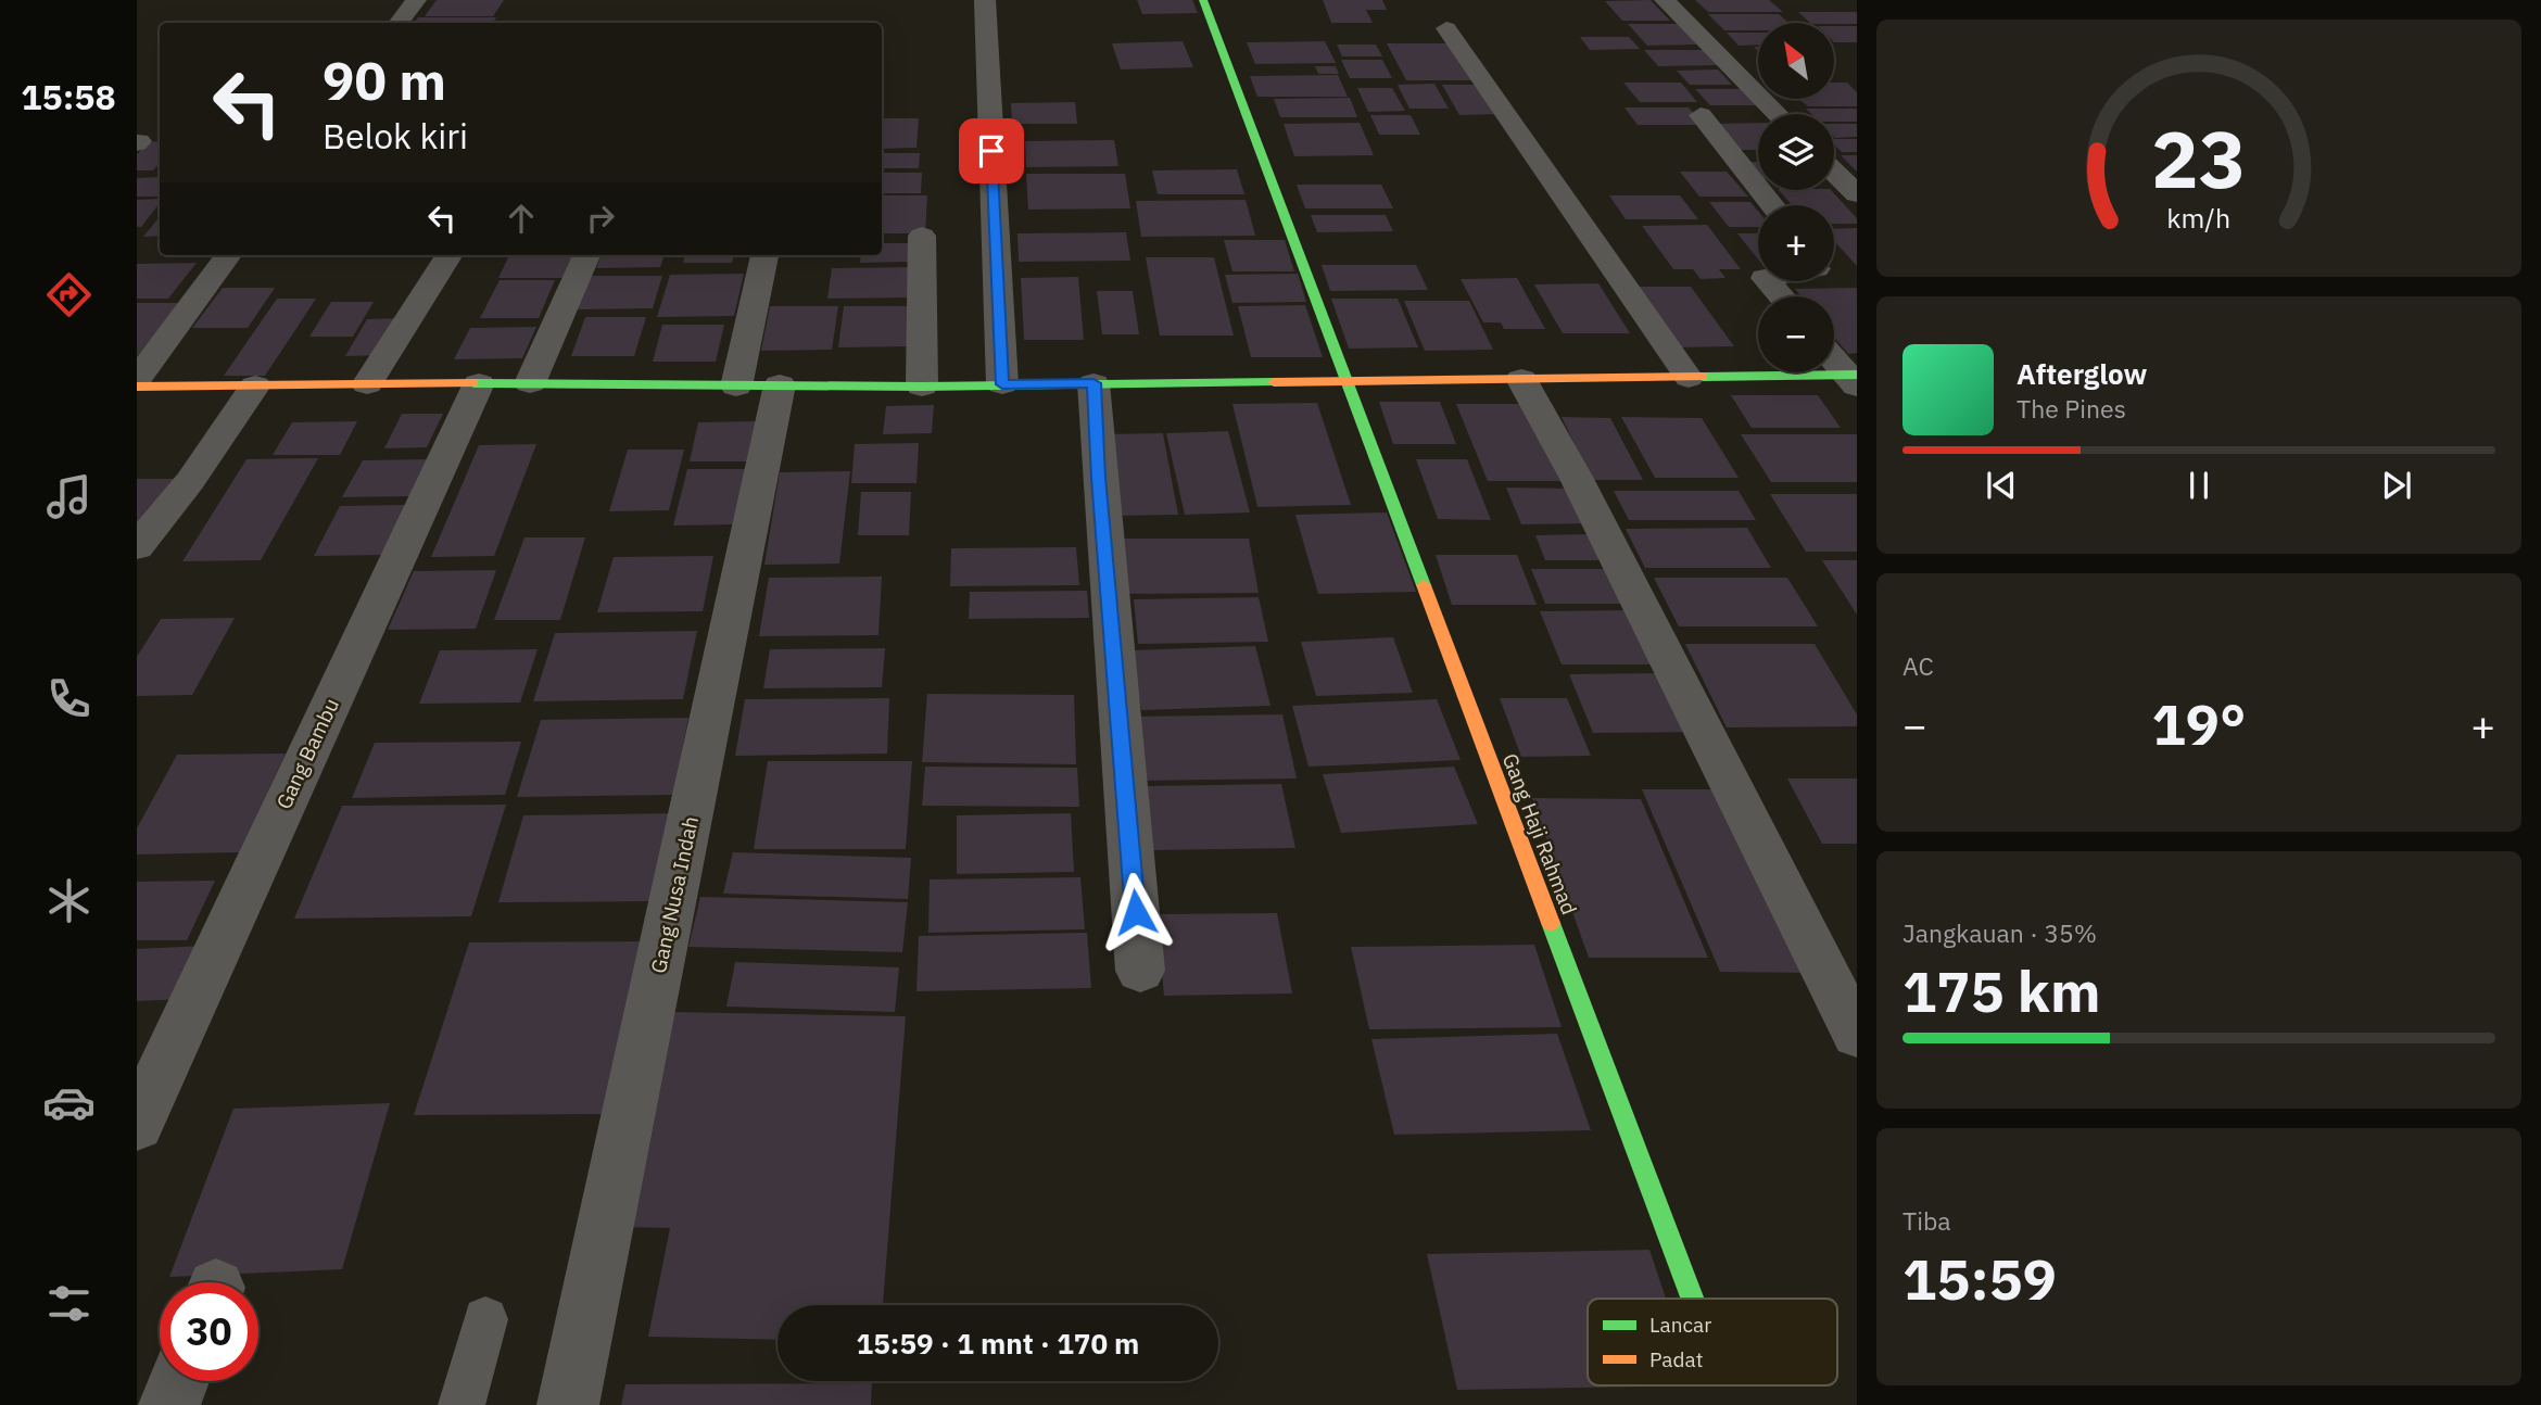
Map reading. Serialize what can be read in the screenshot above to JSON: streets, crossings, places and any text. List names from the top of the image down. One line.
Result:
{"streets":{"street":["Gang Bambu","Gang Haji Rahmad","Gang Nusa Indah"]},"legend":["Lancar","Padat"],"north":"top left","page":{"tabs":"15:58","map_buttons":["+","−"],"turn":["90 m","Belok kiri"],"song":["Afterglow","The Pines"],"tile":["AC",["Jangkauan · 35%","175 km"],["Tiba","15:59"]],"heat":["−","19°","+"],"limit":"30","trip":"15:59 · 1 mnt · 170 m","gauge":["23","km/h"]}}
